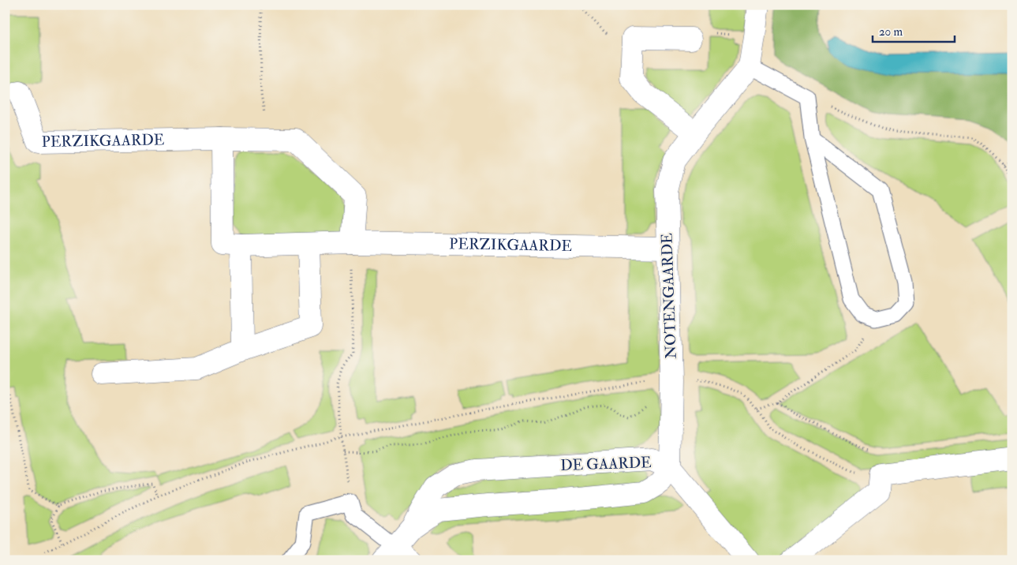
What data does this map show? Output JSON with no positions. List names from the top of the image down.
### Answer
{
  "streets": {
    "street": ["PERZIKGAARDE", "NOTENGAARDE", "DE GAARDE"]
  },
  "crossings": [
    ["PERZIKGAARDE", "NOTENGAARDE"],
    ["NOTENGAARDE", "DE GAARDE"]
  ],
  "scale_bar": "20 m"
}
